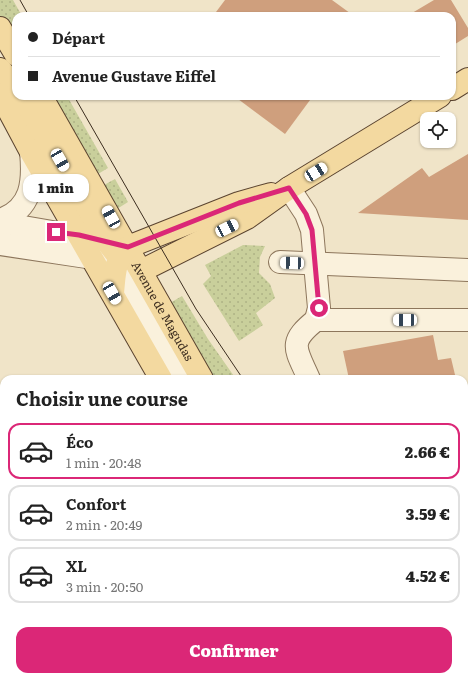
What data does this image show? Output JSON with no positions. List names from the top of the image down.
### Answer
{
  "streets": {
    "main road": ["Avenue de Magudas"]
  },
  "page": {
    "banner": ["Départ", "Avenue Gustave Eiffel"],
    "bubble": "1 min",
    "heading": "Choisir une course",
    "list": [
      {
        "name": "Éco",
        "note": "1 min · 20:48",
        "value": "2.66 €"
      },
      {
        "name": "Confort",
        "note": "2 min · 20:49",
        "value": "3.59 €"
      },
      {
        "name": "XL",
        "note": "3 min · 20:50",
        "value": "4.52 €"
      }
    ],
    "buttons": "Confirmer"
  }
}
